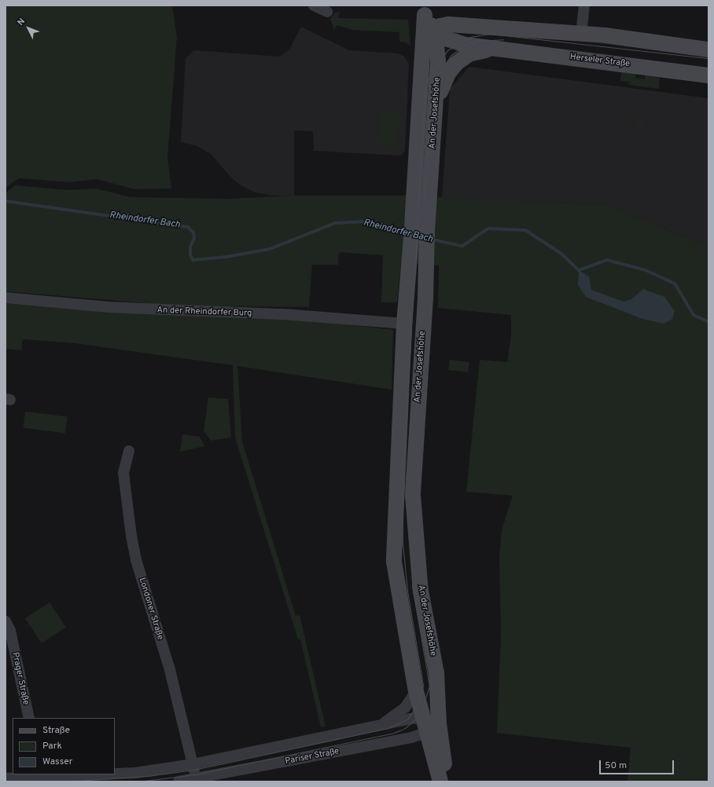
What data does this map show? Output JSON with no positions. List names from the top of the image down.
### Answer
{
  "streets": {
    "street": [
      "Herseler Straße",
      "An der Josefshöhe",
      "An der Rheindorfer Burg",
      "Londoner Straße",
      "Prager Straße",
      "Pariser Straße"
    ]
  },
  "crossings": [
    ["Herseler Straße", "An der Josefshöhe"],
    ["An der Josefshöhe", "An der Rheindorfer Burg"],
    ["An der Josefshöhe", "Pariser Straße"],
    ["Londoner Straße", "Pariser Straße"]
  ],
  "water": ["Rheindorfer Bach"],
  "legend": ["Straße", "Park", "Wasser"],
  "scale_bar": "50 m",
  "north": "top left"
}
